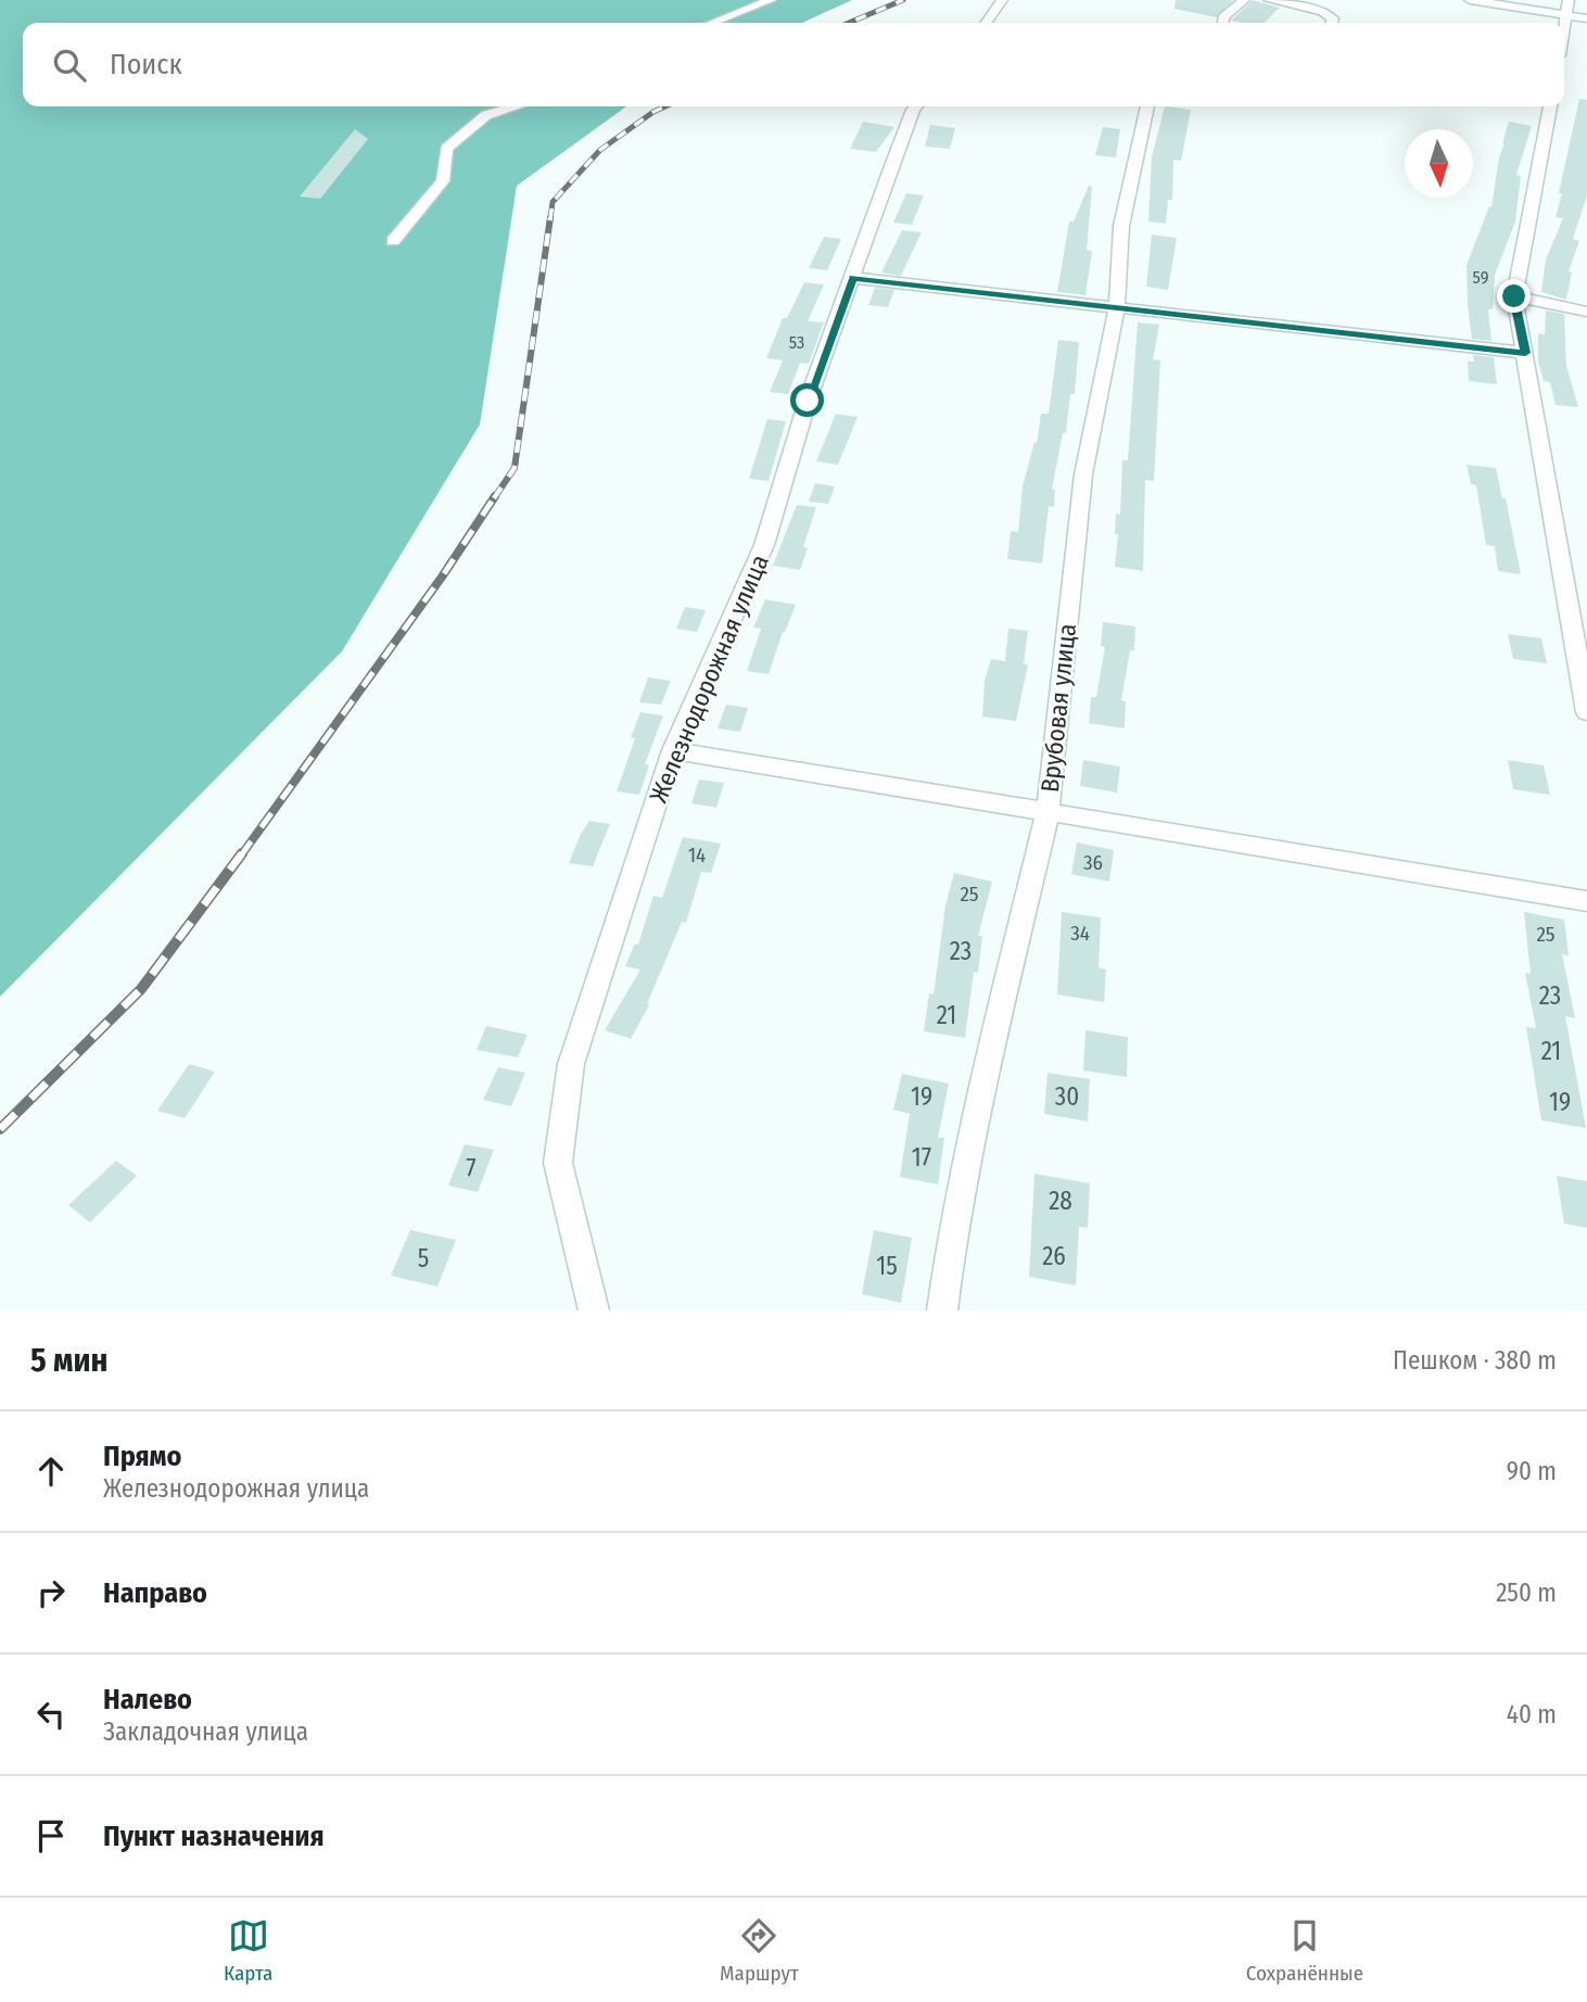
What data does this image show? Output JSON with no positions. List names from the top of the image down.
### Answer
{
  "streets": {
    "street": ["Железнодорожная улица", "Врубовая улица"]
  },
  "house_numbers": [
    "59",
    "53",
    "14",
    "36",
    "25",
    "34",
    "25",
    "23",
    "23",
    "21",
    "21",
    "19",
    "30",
    "19",
    "17",
    "7",
    "28",
    "26",
    "5",
    "15"
  ],
  "north": "bottom",
  "page": {
    "search": "Поиск",
    "heading": ["5 мин", "Пешком · 380 m"],
    "list": [
      ["Прямо", "Железнодорожная улица", "90 m"],
      ["Направо", "250 m"],
      ["Налево", "Закладочная улица", "40 m"],
      "Пункт назначения"
    ],
    "nav": ["Карта", "Маршрут", "Сохранённые"]
  }
}
